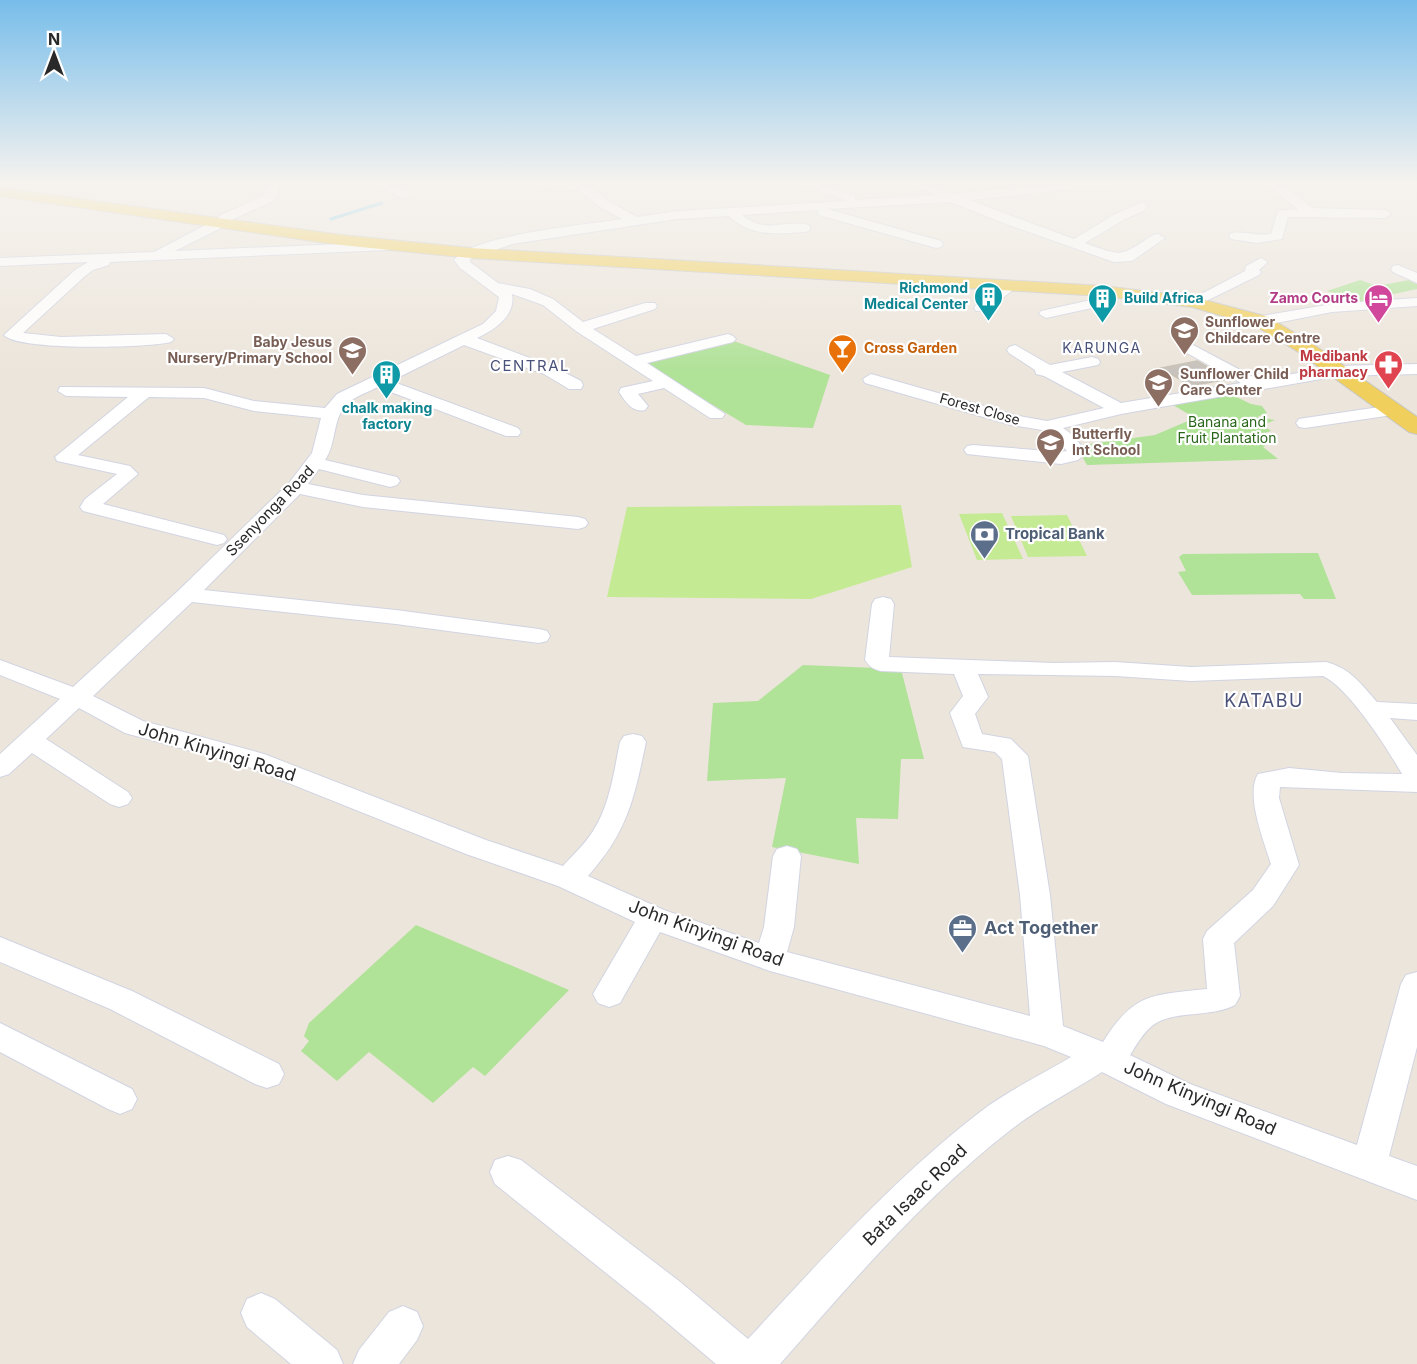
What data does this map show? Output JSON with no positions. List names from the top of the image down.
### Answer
{
  "streets": {
    "street": [
      "Forest Close",
      "Ssenyonga Road",
      "John Kinyingi Road",
      "Bata Isaac Road"
    ]
  },
  "crossings": [
    ["Ssenyonga Road", "John Kinyingi Road"],
    ["John Kinyingi Road", "Bata Isaac Road"]
  ],
  "districts": ["KARUNGA", "CENTRAL", "KATABU"],
  "parks": ["Banana and Fruit Plantation"],
  "places": {
    "building": ["Richmond Medical Center", "Build Africa", "chalk making factory"],
    "hotel": ["Zamo Courts"],
    "school or university": [
      "Sunflower Childcare Centre",
      "Baby Jesus Nursery/Primary School",
      "Sunflower Child Care Center",
      "Butterfly Int School"
    ],
    "bar": ["Cross Garden"],
    "pharmacy": ["Medibank pharmacy"],
    "bank": ["Tropical Bank"],
    "office": ["Act Together"]
  },
  "north": "top"
}
